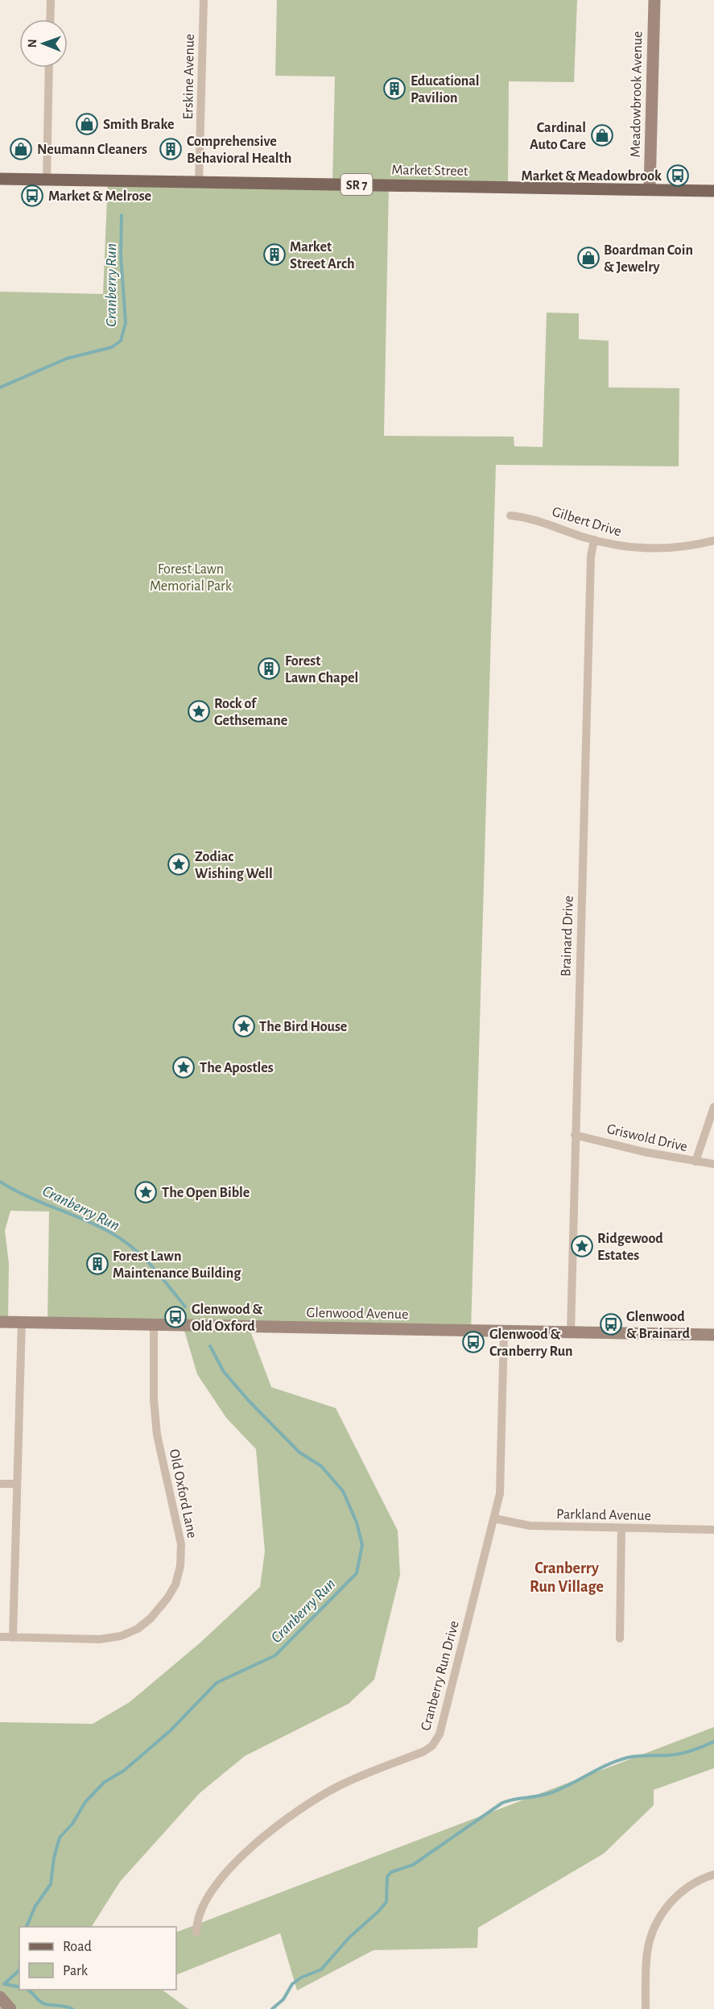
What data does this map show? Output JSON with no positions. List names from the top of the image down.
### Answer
{
  "streets": {
    "main road": ["Market Street", "SR 7"],
    "street": [
      "Erskine Avenue",
      "Meadowbrook Avenue",
      "Gilbert Drive",
      "Brainard Drive",
      "Griswold Drive",
      "Glenwood Avenue",
      "Old Oxford Lane",
      "Parkland Avenue",
      "Cranberry Run Drive"
    ]
  },
  "crossings": [
    ["Erskine Avenue", "Market Street"],
    ["Meadowbrook Avenue", "Market Street"],
    ["Gilbert Drive", "Brainard Drive"],
    ["Brainard Drive", "Griswold Drive"],
    ["Brainard Drive", "Glenwood Avenue"],
    ["Glenwood Avenue", "Old Oxford Lane"],
    ["Glenwood Avenue", "Cranberry Run Drive"],
    ["Parkland Avenue", "Cranberry Run Drive"]
  ],
  "districts": ["Cranberry Run Village"],
  "water": ["Cranberry Run"],
  "parks": ["Forest Lawn Memorial Park"],
  "places": {
    "building": [
      "Educational Pavilion",
      "Comprehensive Behavioral Health",
      "Market Street Arch",
      "Forest Lawn Chapel",
      "Forest Lawn Maintenance Building"
    ],
    "shop": [
      "Smith Brake",
      "Cardinal Auto Care",
      "Neumann Cleaners",
      "Boardman Coin & Jewelry"
    ],
    "bus stop": [
      "Market & Meadowbrook",
      "Market & Melrose",
      "Glenwood & Old Oxford",
      "Glenwood & Brainard",
      "Glenwood & Cranberry Run"
    ],
    "place": [
      "Rock of Gethsemane",
      "Zodiac Wishing Well",
      "The Bird House",
      "The Apostles",
      "The Open Bible",
      "Ridgewood Estates"
    ]
  },
  "legend": ["Road", "Park"],
  "north": "left"
}
